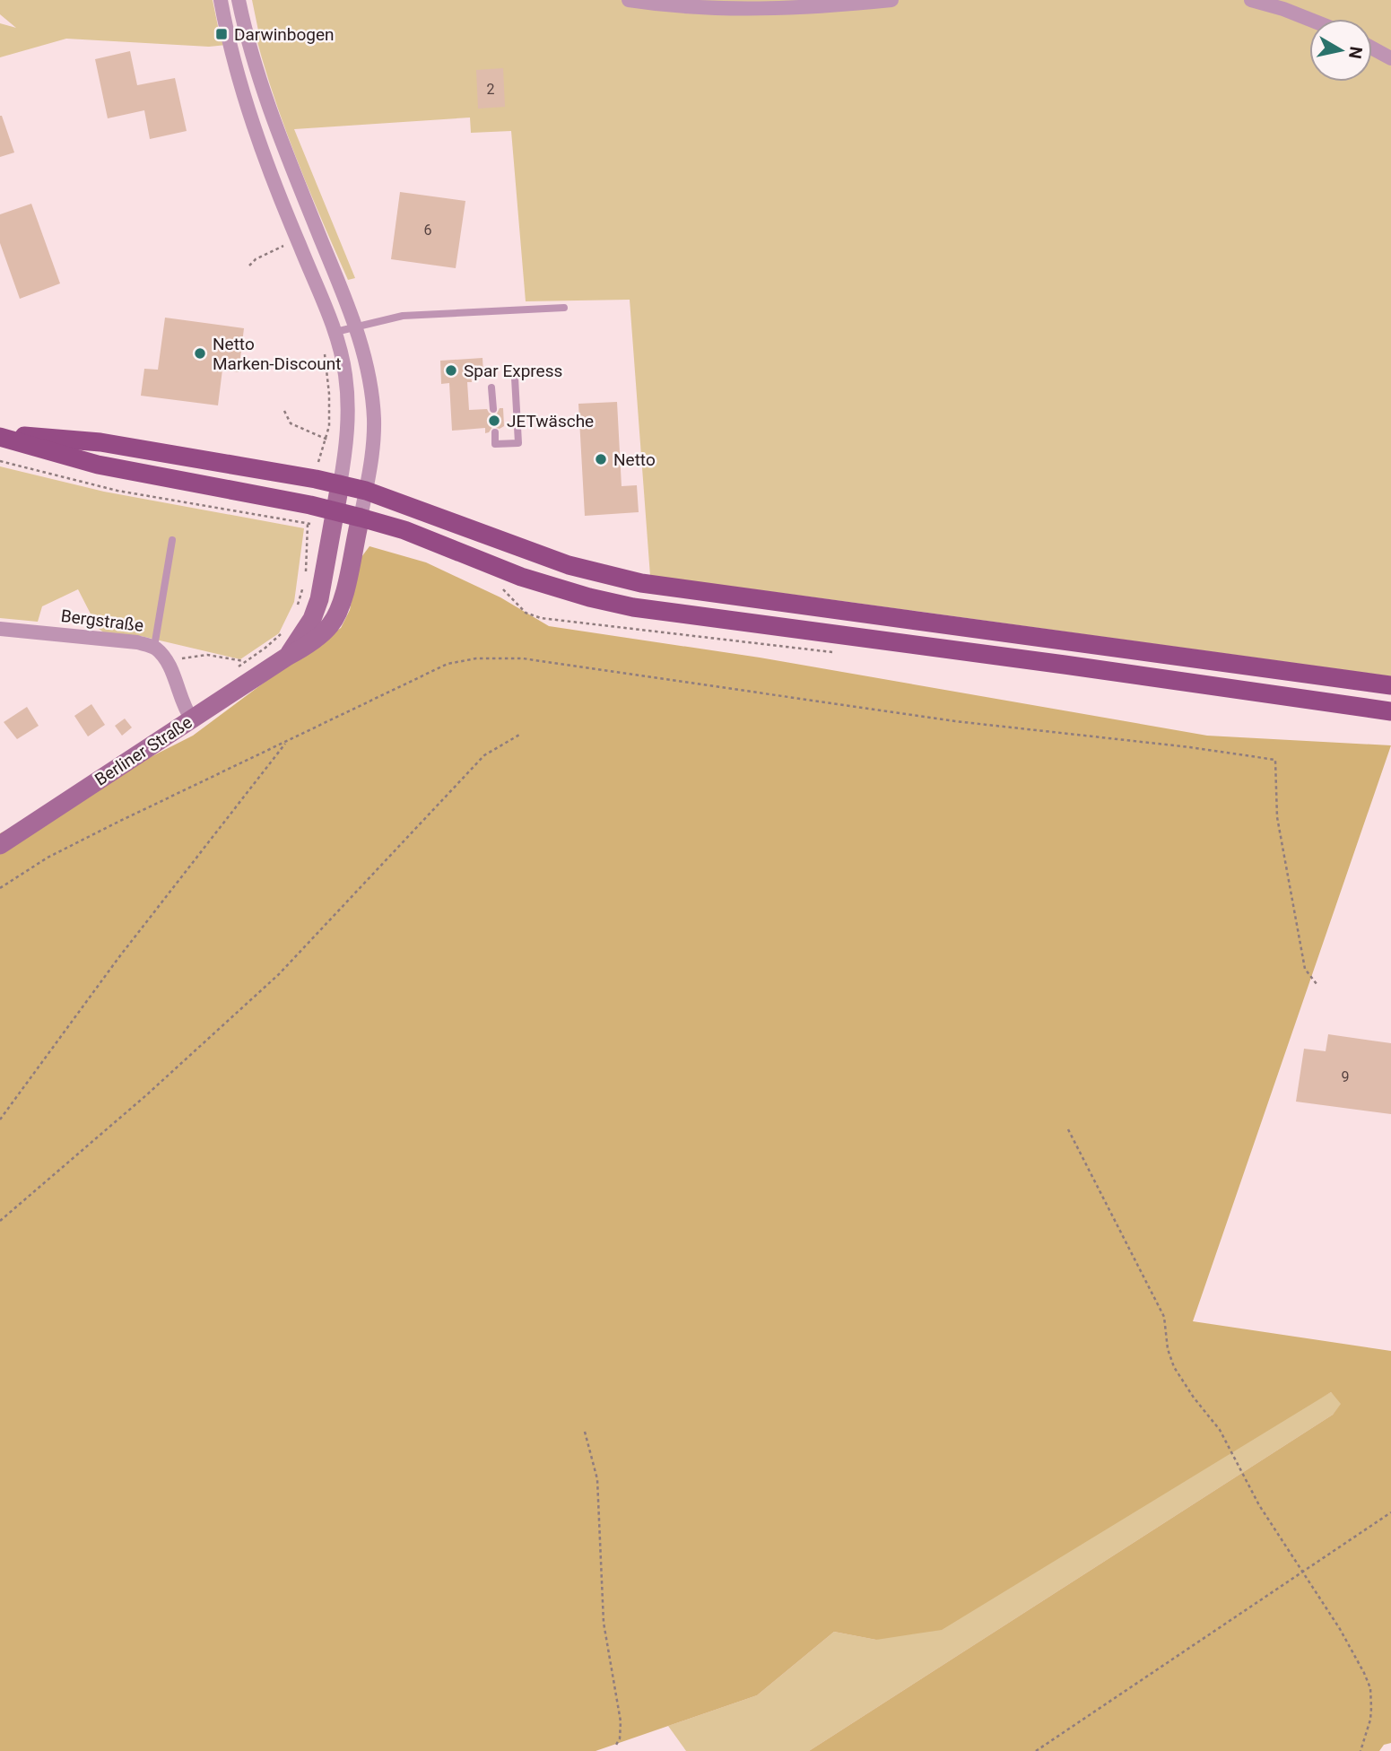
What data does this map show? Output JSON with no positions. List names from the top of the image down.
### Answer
{
  "streets": {
    "street": ["Bergstraße", "Berliner Straße"]
  },
  "crossings": [
    ["Bergstraße", "Berliner Straße"]
  ],
  "places": {
    "transit": ["Darwinbogen"],
    "other": [
      "Netto Marken-Discount",
      "Spar Express",
      "JETwäsche",
      "Netto"
    ]
  },
  "house_numbers": ["2", "6", "9"],
  "north": "right"
}
